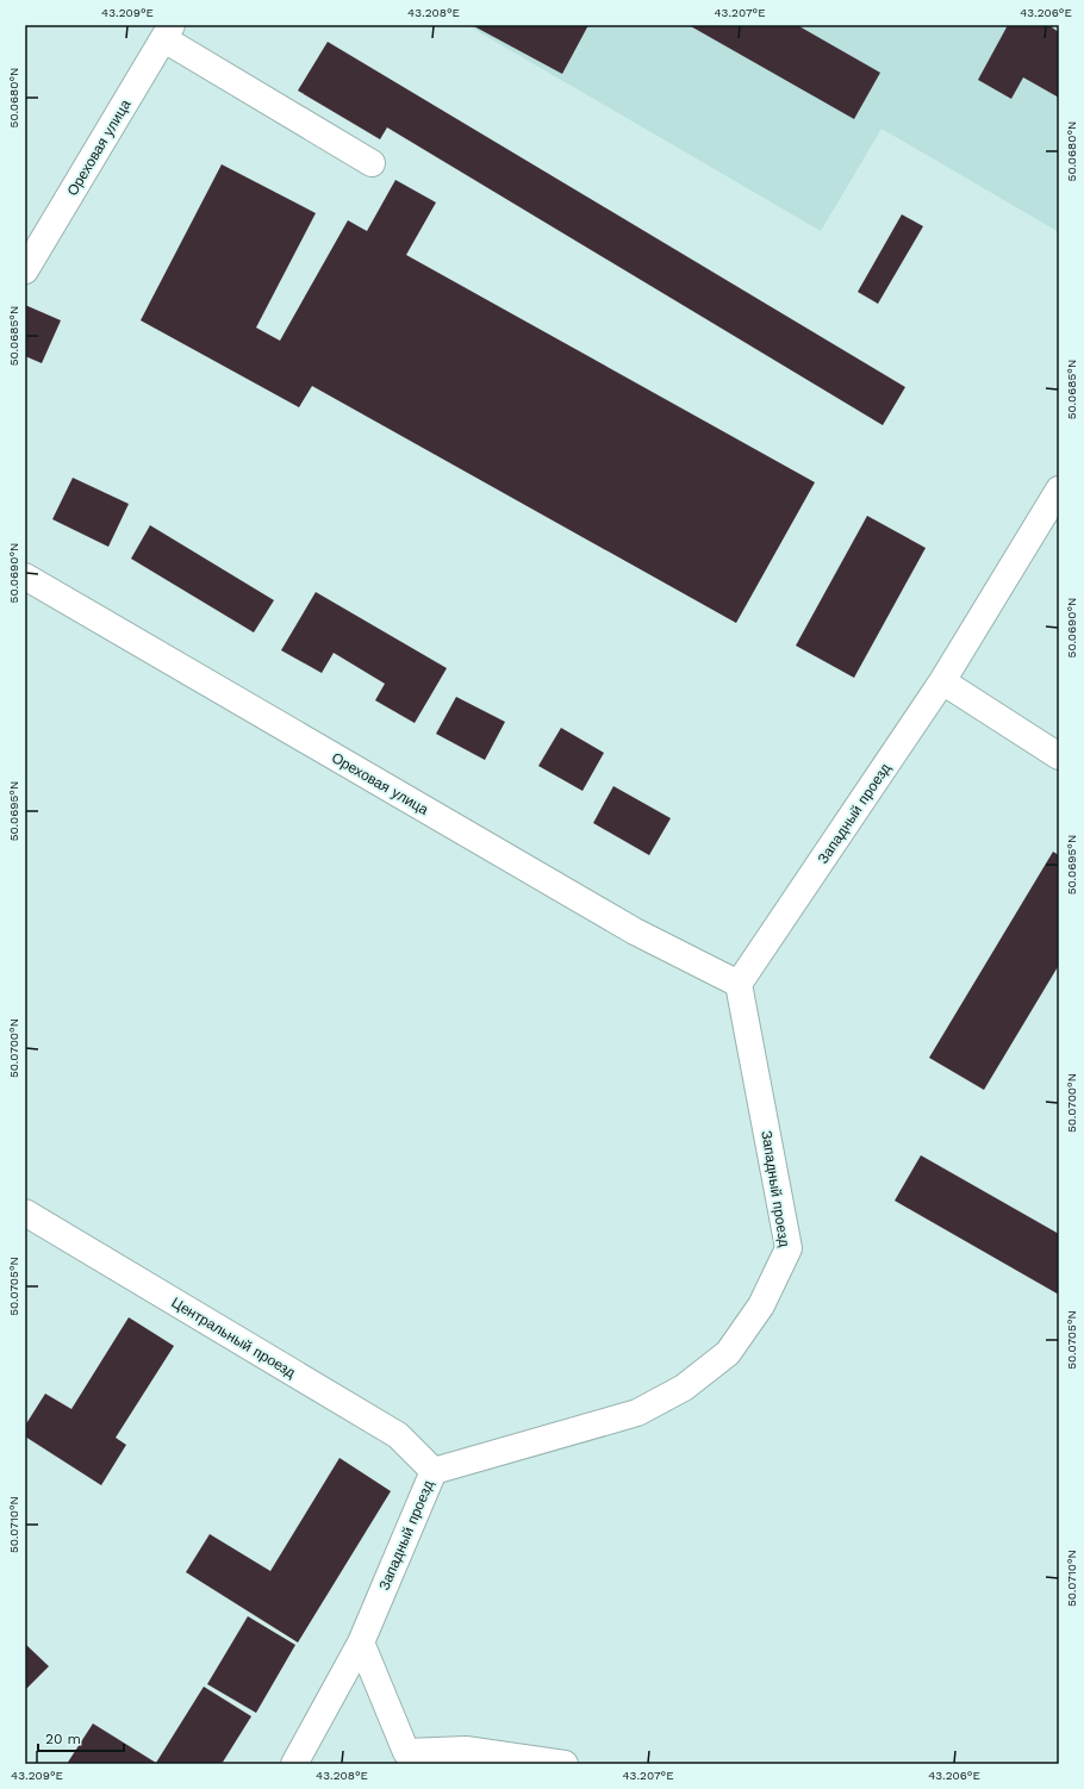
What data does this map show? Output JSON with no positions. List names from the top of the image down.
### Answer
{
  "streets": {
    "street": ["Ореховая улица", "Западный проезд", "Центральный проезд"]
  },
  "crossings": [
    ["Ореховая улица", "Западный проезд"],
    ["Западный проезд", "Центральный проезд"]
  ],
  "scale_bar": "20 m",
  "coordinates": [
    "43.209°E",
    "43.208°E",
    "43.207°E",
    "43.206°E",
    "50.0680°N",
    "50.0685°N",
    "50.0690°N",
    "50.0695°N",
    "50.0700°N",
    "50.0705°N",
    "50.0710°N"
  ]
}
